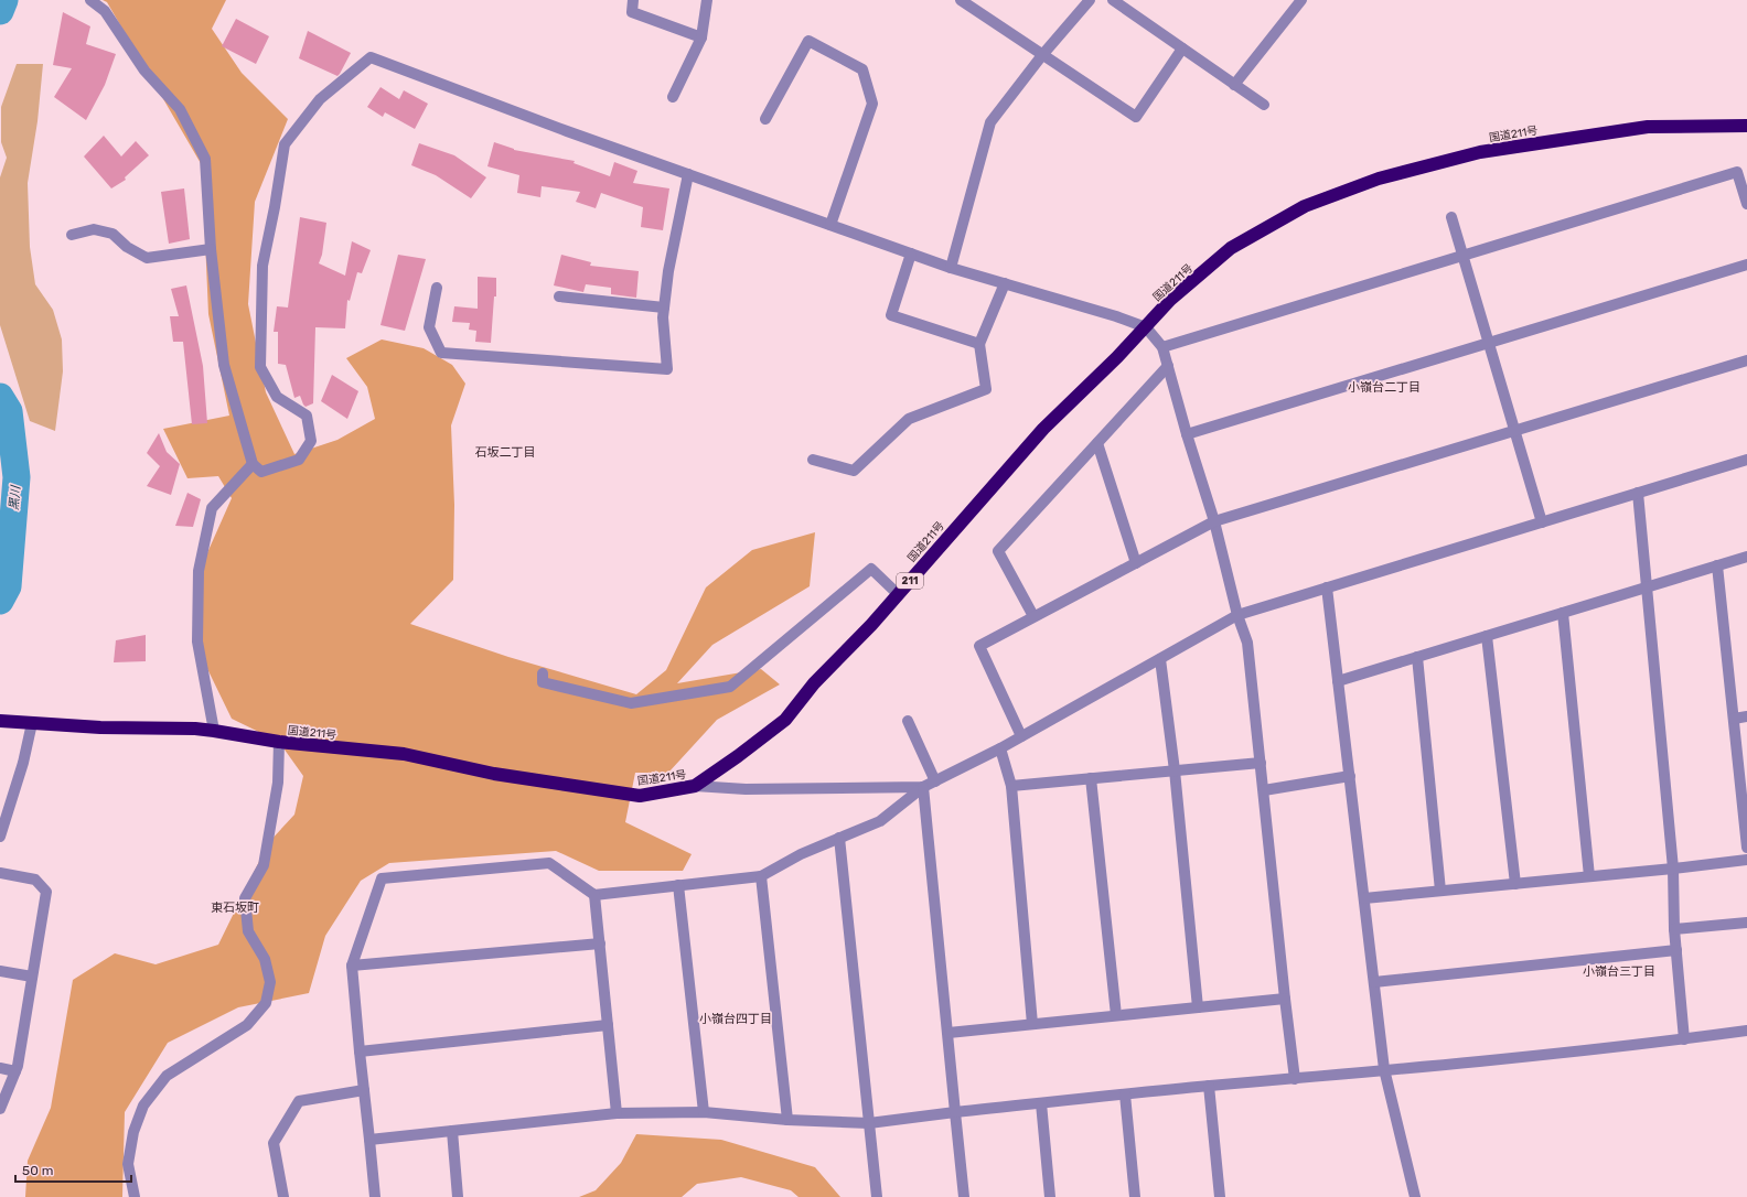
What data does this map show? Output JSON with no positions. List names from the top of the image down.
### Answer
{
  "streets": {
    "highway": ["国道211号", "211"]
  },
  "districts": [
    "小嶺台二丁目",
    "石坂二丁目",
    "東石坂町",
    "小嶺台三丁目",
    "小嶺台四丁目"
  ],
  "water": ["黒川"],
  "scale_bar": "50 m"
}
